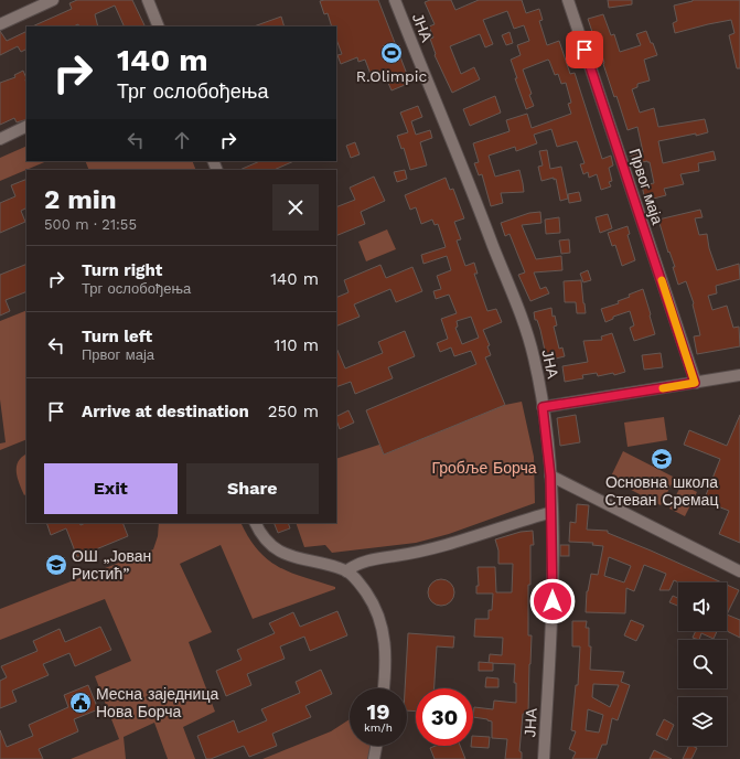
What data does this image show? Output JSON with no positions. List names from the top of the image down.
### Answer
{
  "streets": {
    "street": ["ЈНА", "Првог маја"]
  },
  "parks": ["Гробље Борча"],
  "places": {
    "sports": ["R.Olimpic"],
    "school or university": ["Основна школа Стеван Сремац", "ОШ „Јован Ристић”"],
    "public building": ["Месна заједница Нова Борча"]
  },
  "page": {
    "turn": ["140 m", "Трг ослобођења"],
    "heading": ["2 min", "500 m · 21:55"],
    "list": [
      {
        "name": "Turn right",
        "note": "Трг ослобођења",
        "value": "140 m"
      },
      {
        "name": "Turn left",
        "note": "Првог маја",
        "value": "110 m"
      },
      {
        "name": "Arrive at destination",
        "value": "250 m"
      }
    ],
    "buttons": ["Exit", "Share"],
    "speed": "19 km/h",
    "limit": "30"
  }
}
